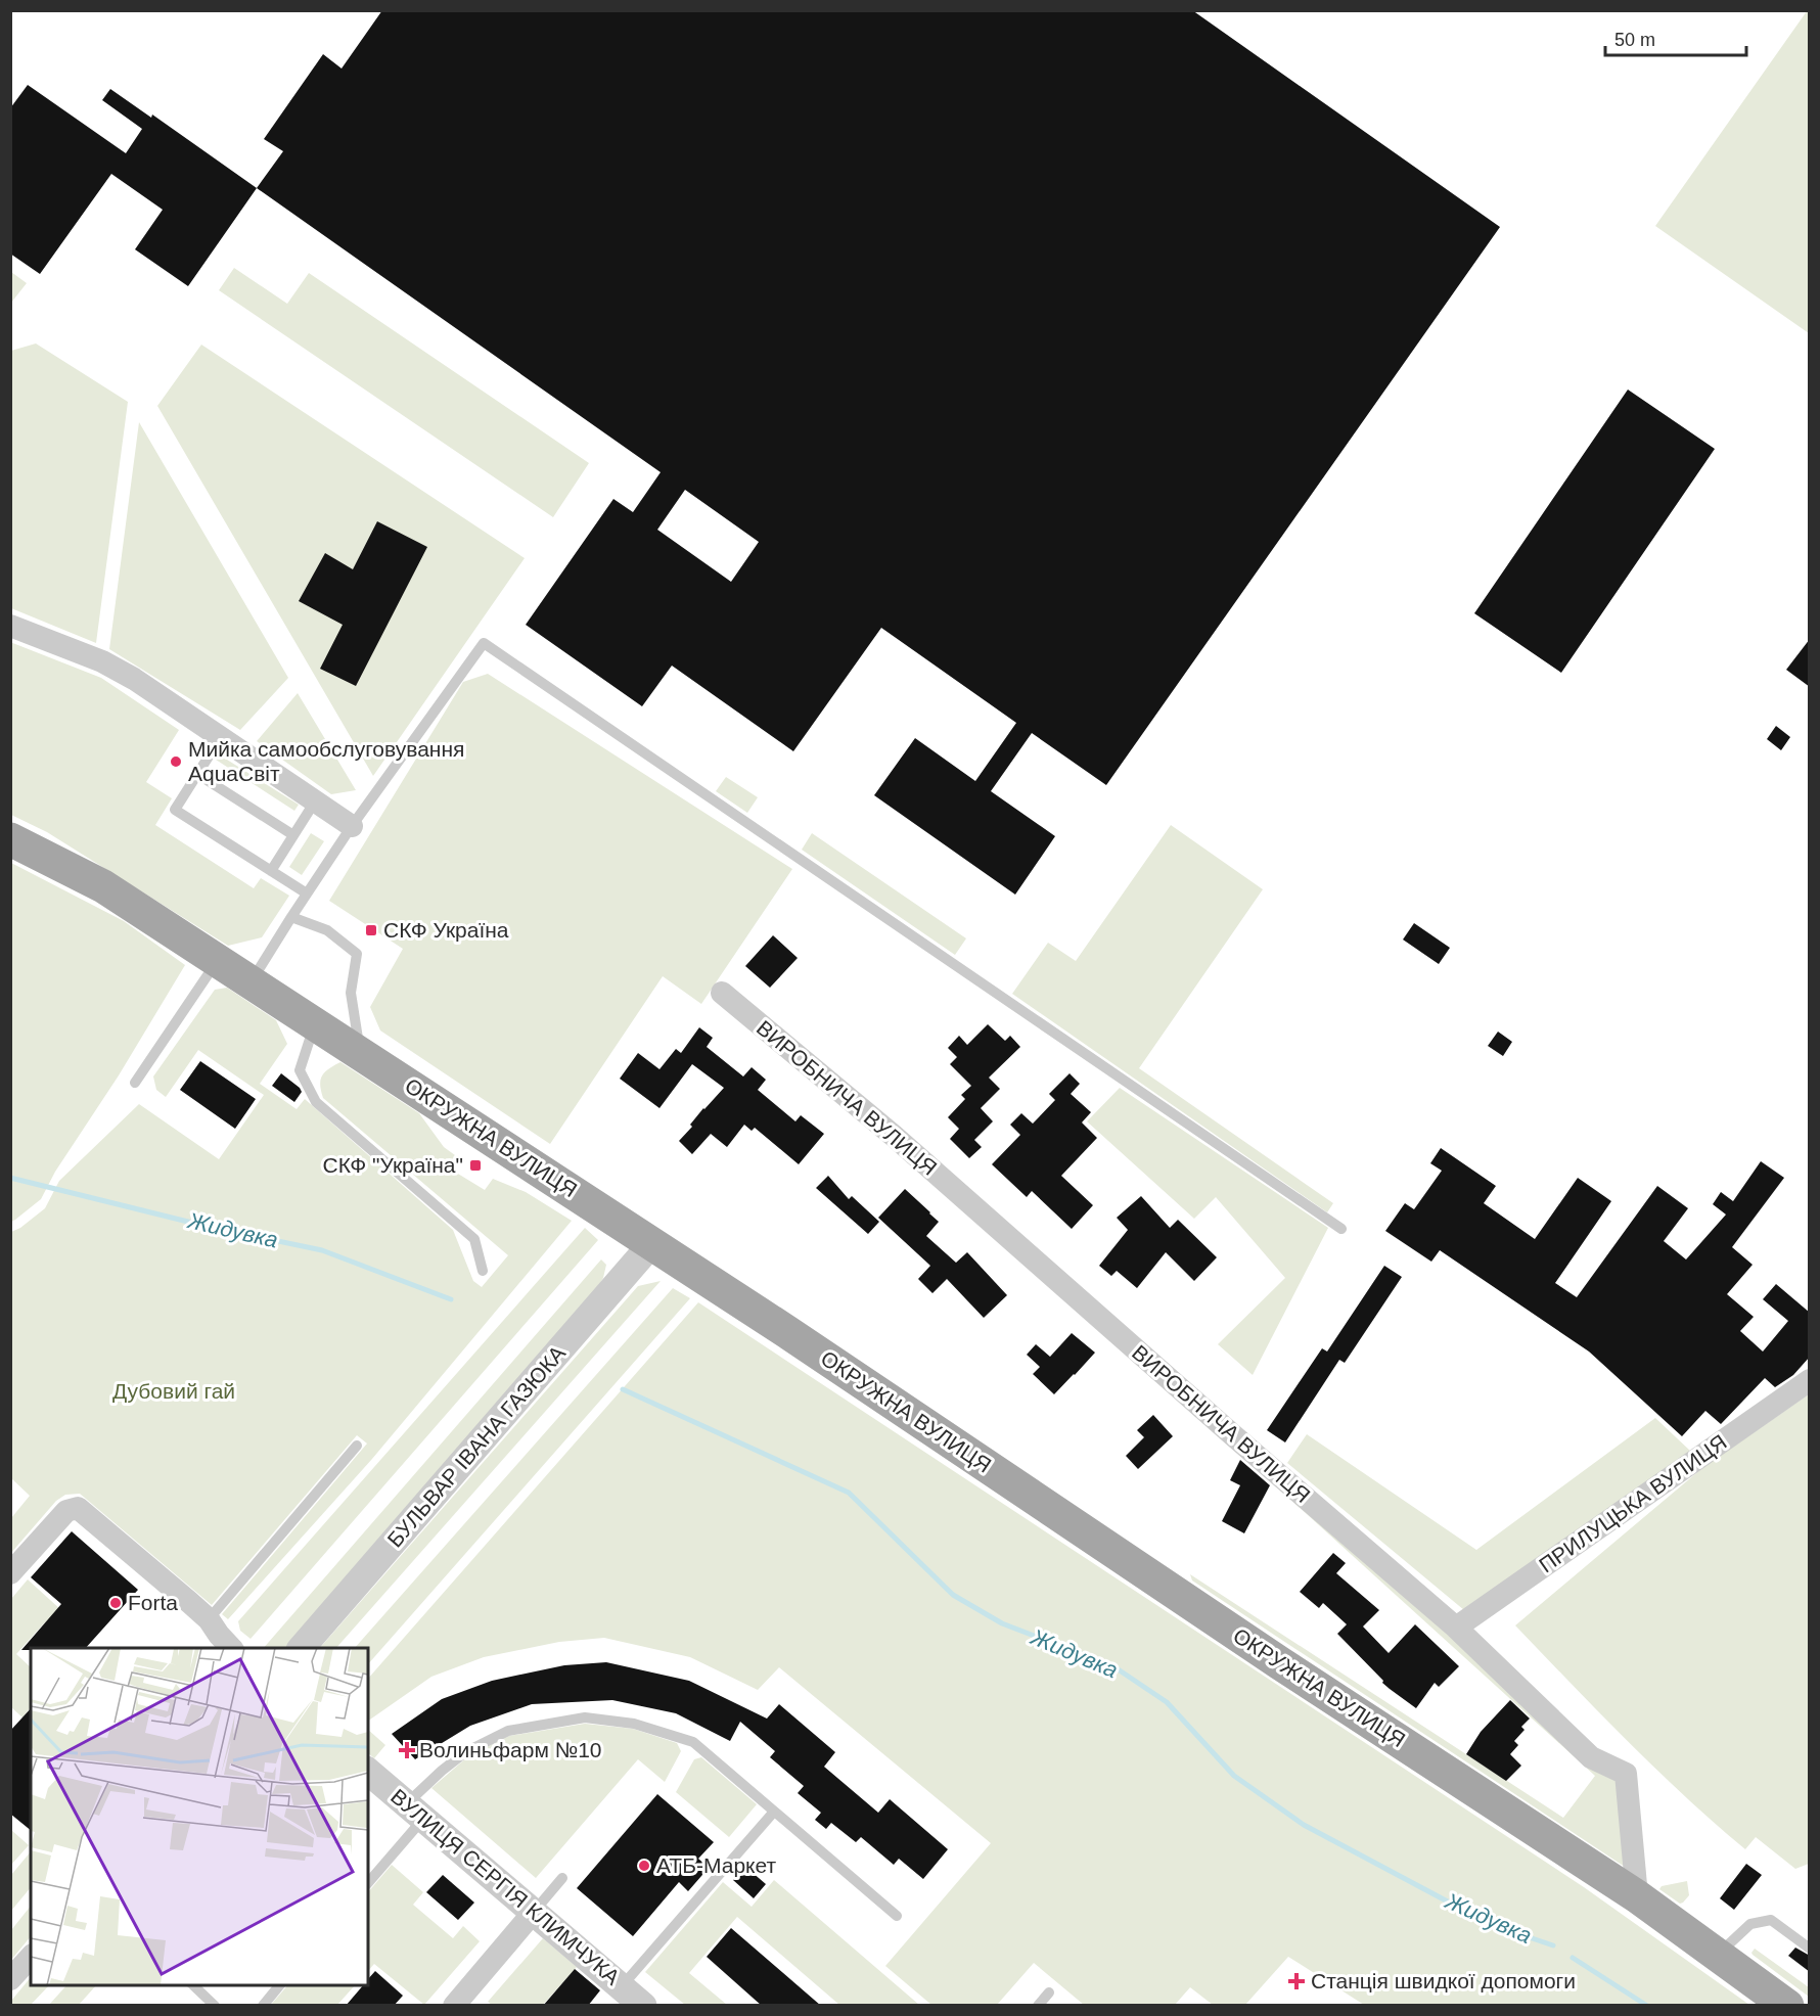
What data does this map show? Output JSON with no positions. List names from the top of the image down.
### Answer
{
  "streets": {
    "main road": ["ОКРУЖНА ВУЛИЦЯ"],
    "street": [
      "ВИРОБНИЧА ВУЛИЦЯ",
      "БУЛЬВАР ІВАНА ГАЗЮКА",
      "ПРИЛУЦЬКА ВУЛИЦЯ",
      "ВУЛИЦЯ СЕРГІЯ КЛИМЧУКА"
    ]
  },
  "crossings": [
    ["ВИРОБНИЧА ВУЛИЦЯ", "ОКРУЖНА ВУЛИЦЯ"],
    ["ВИРОБНИЧА ВУЛИЦЯ", "ПРИЛУЦЬКА ВУЛИЦЯ"],
    ["ОКРУЖНА ВУЛИЦЯ", "БУЛЬВАР ІВАНА ГАЗЮКА"]
  ],
  "water": ["Жидувка"],
  "parks": ["Дубовий гай"],
  "places": {
    "other": ["Мийка самообслуговування AquaСвіт", "Forta", "АТБ-Маркет"],
    "transit": ["СКФ Україна", "СКФ \"Україна\""],
    "health": ["Волиньфарм №10", "Станція швидкої допомоги"]
  },
  "scale_bar": "50 m"
}
